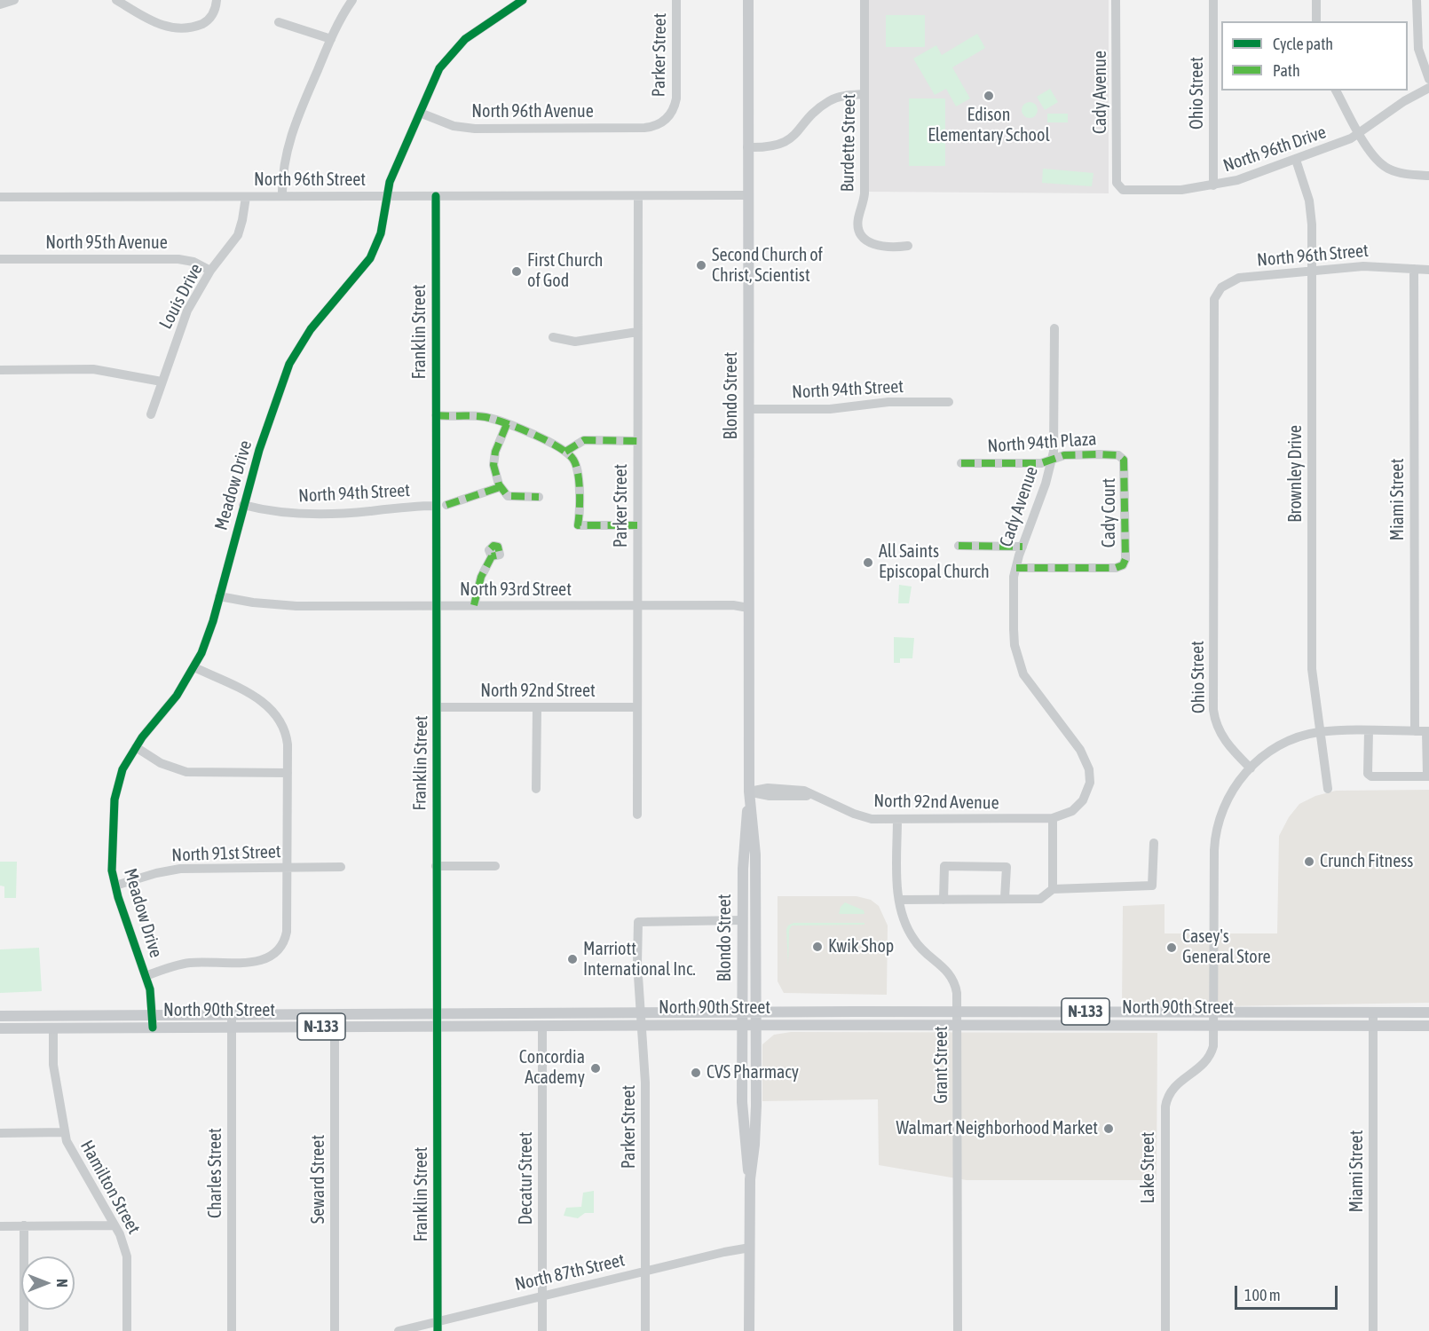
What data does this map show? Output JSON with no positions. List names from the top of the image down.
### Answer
{
  "streets": {
    "main road": ["Blondo Street", "North 90th Street", "N-133"],
    "street": [
      "Parker Street",
      "Cady Avenue",
      "Ohio Street",
      "North 96th Avenue",
      "Burdette Street",
      "North 96th Drive",
      "North 96th Street",
      "North 95th Avenue",
      "Louis Drive",
      "Franklin Street",
      "North 94th Street",
      "North 94th Plaza",
      "Brownley Drive",
      "Meadow Drive",
      "Miami Street",
      "Cady Court",
      "North 93rd Street",
      "North 92nd Street",
      "North 92nd Avenue",
      "North 91st Street",
      "Grant Street",
      "Lake Street",
      "Charles Street",
      "Decatur Street",
      "Seward Street",
      "Hamilton Street",
      "North 87th Street"
    ]
  },
  "crossings": [
    ["Parker Street", "North 96th Avenue"],
    ["Parker Street", "North 96th Street"],
    ["Parker Street", "Blondo Street"],
    ["Parker Street", "North 93rd Street"],
    ["Parker Street", "North 92nd Street"],
    ["Parker Street", "North 90th Street"],
    ["Parker Street", "North 87th Street"],
    ["Cady Avenue", "North 96th Drive"],
    ["Cady Avenue", "North 94th Plaza"],
    ["Cady Avenue", "Cady Court"],
    ["Cady Avenue", "North 92nd Avenue"],
    ["Ohio Street", "North 96th Drive"],
    ["Ohio Street", "North 96th Street"],
    ["North 96th Avenue", "Meadow Drive"],
    ["North 96th Drive", "Brownley Drive"],
    ["North 96th Street", "Louis Drive"],
    ["North 96th Street", "Franklin Street"],
    ["North 96th Street", "Blondo Street"],
    ["North 96th Street", "Brownley Drive"],
    ["North 96th Street", "Meadow Drive"],
    ["North 96th Street", "Miami Street"],
    ["North 95th Avenue", "Louis Drive"],
    ["Franklin Street", "North 94th Street"],
    ["Franklin Street", "North 93rd Street"],
    ["Franklin Street", "North 92nd Street"],
    ["Franklin Street", "North 90th Street"],
    ["Franklin Street", "North 87th Street"],
    ["North 94th Street", "Blondo Street"],
    ["North 94th Street", "Meadow Drive"],
    ["Blondo Street", "North 93rd Street"],
    ["Blondo Street", "North 92nd Avenue"],
    ["Blondo Street", "North 90th Street"],
    ["Blondo Street", "North 87th Street"],
    ["North 94th Plaza", "Cady Court"],
    ["Meadow Drive", "North 93rd Street"],
    ["Meadow Drive", "North 91st Street"],
    ["Meadow Drive", "North 90th Street"],
    ["Miami Street", "North 90th Street"],
    ["North 92nd Avenue", "Grant Street"],
    ["North 90th Street", "Grant Street"],
    ["North 90th Street", "Lake Street"],
    ["North 90th Street", "Charles Street"],
    ["North 90th Street", "Decatur Street"],
    ["North 90th Street", "Seward Street"],
    ["North 90th Street", "Hamilton Street"],
    ["Decatur Street", "North 87th Street"]
  ],
  "places": [
    "Edison Elementary School",
    "Second Church of Christ, Scientist",
    "First Church of God",
    "All Saints Episcopal Church",
    "Crunch Fitness",
    "Kwik Shop",
    "Casey's General Store",
    "Marriott International Inc.",
    "Concordia Academy",
    "CVS Pharmacy",
    "Walmart Neighborhood Market"
  ],
  "legend": ["Cycle path", "Path"],
  "scale_bar": "100 m",
  "north": "right"
}
